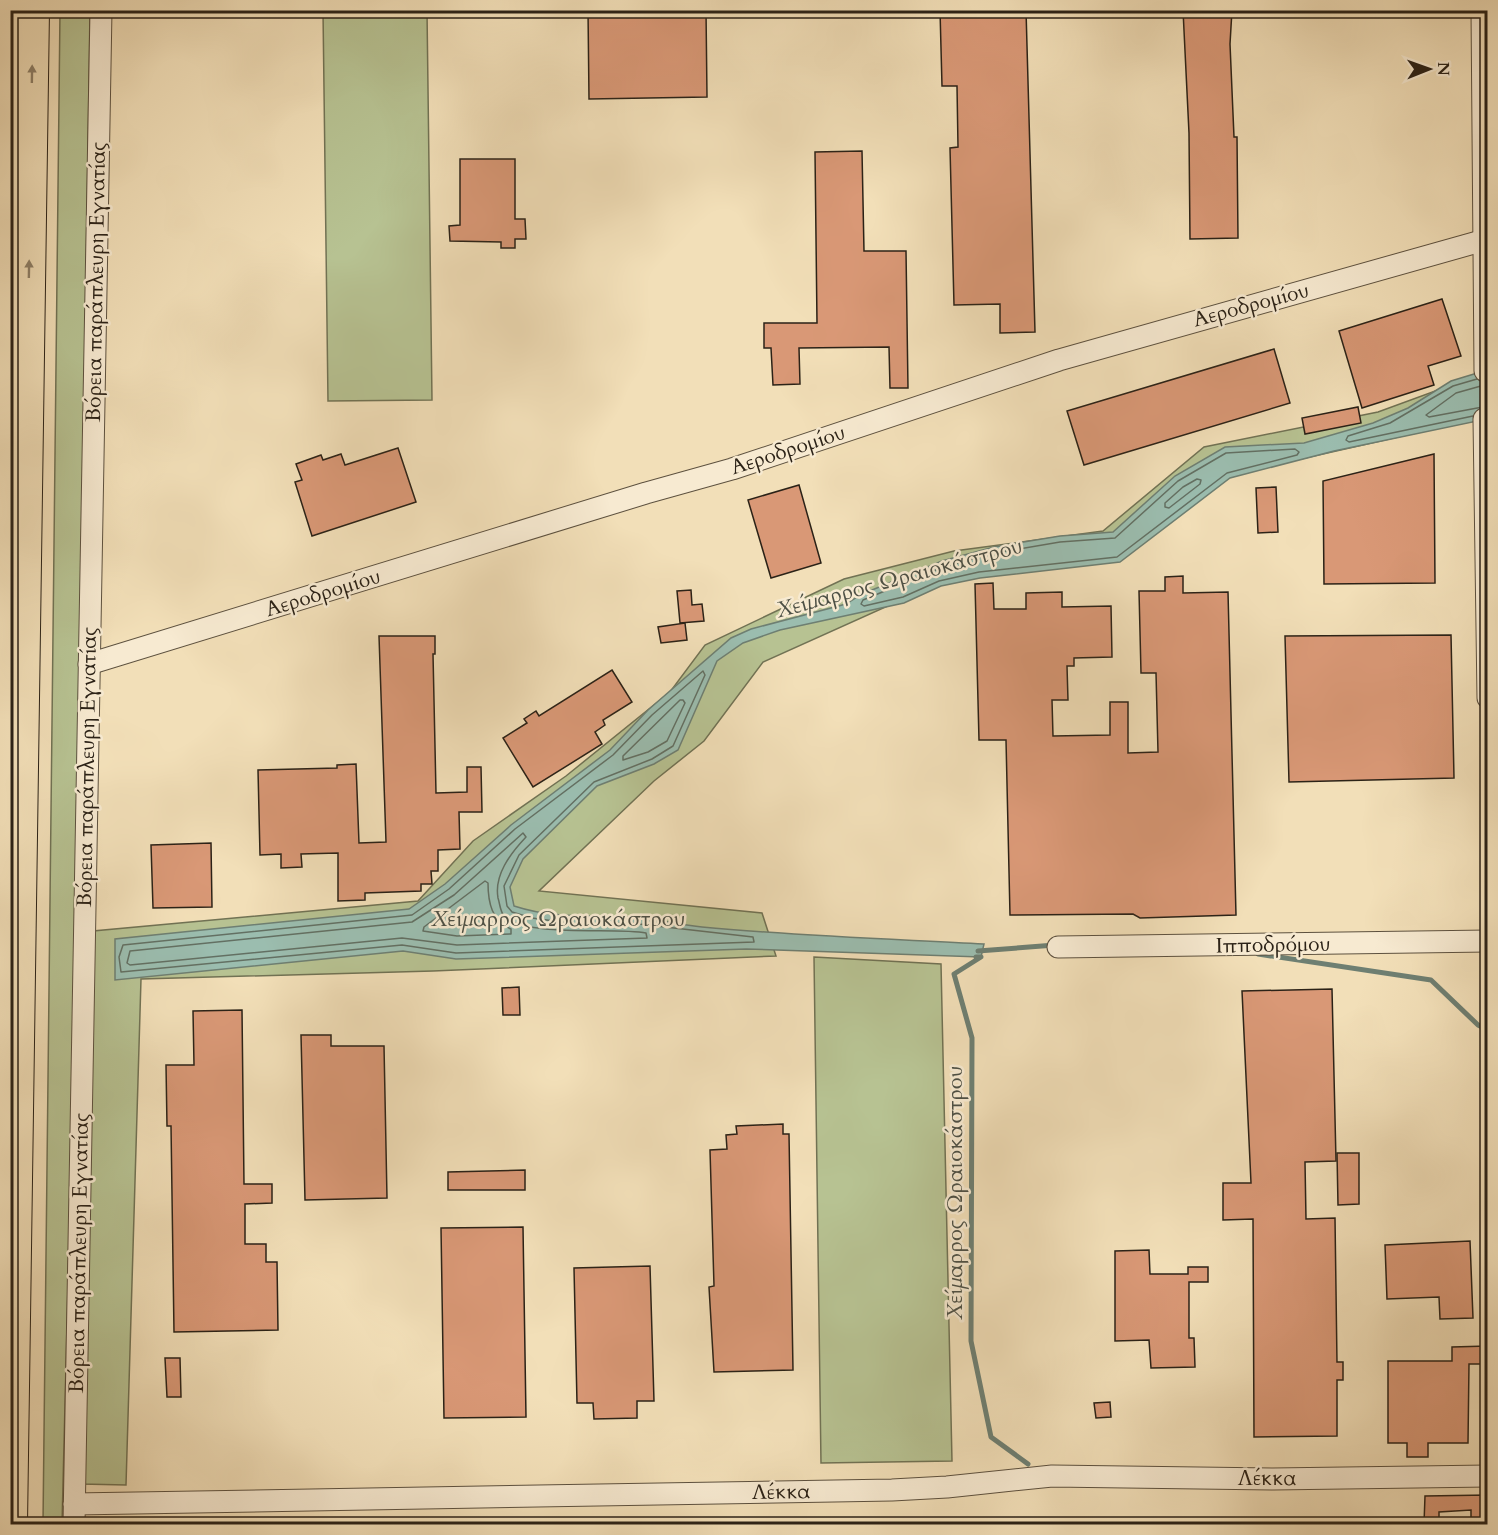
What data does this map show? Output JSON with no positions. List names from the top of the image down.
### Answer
{
  "streets": {
    "street": [
      "Βόρεια παράπλευρη Εγνατίας",
      "Αεροδρομίου",
      "Ιπποδρόμου",
      "Λέκκα"
    ]
  },
  "crossings": [
    ["Βόρεια παράπλευρη Εγνατίας", "Αεροδρομίου"],
    ["Βόρεια παράπλευρη Εγνατίας", "Λέκκα"]
  ],
  "water": ["Χείμαρρος Ωραιοκάστρου"],
  "north": "right"
}
